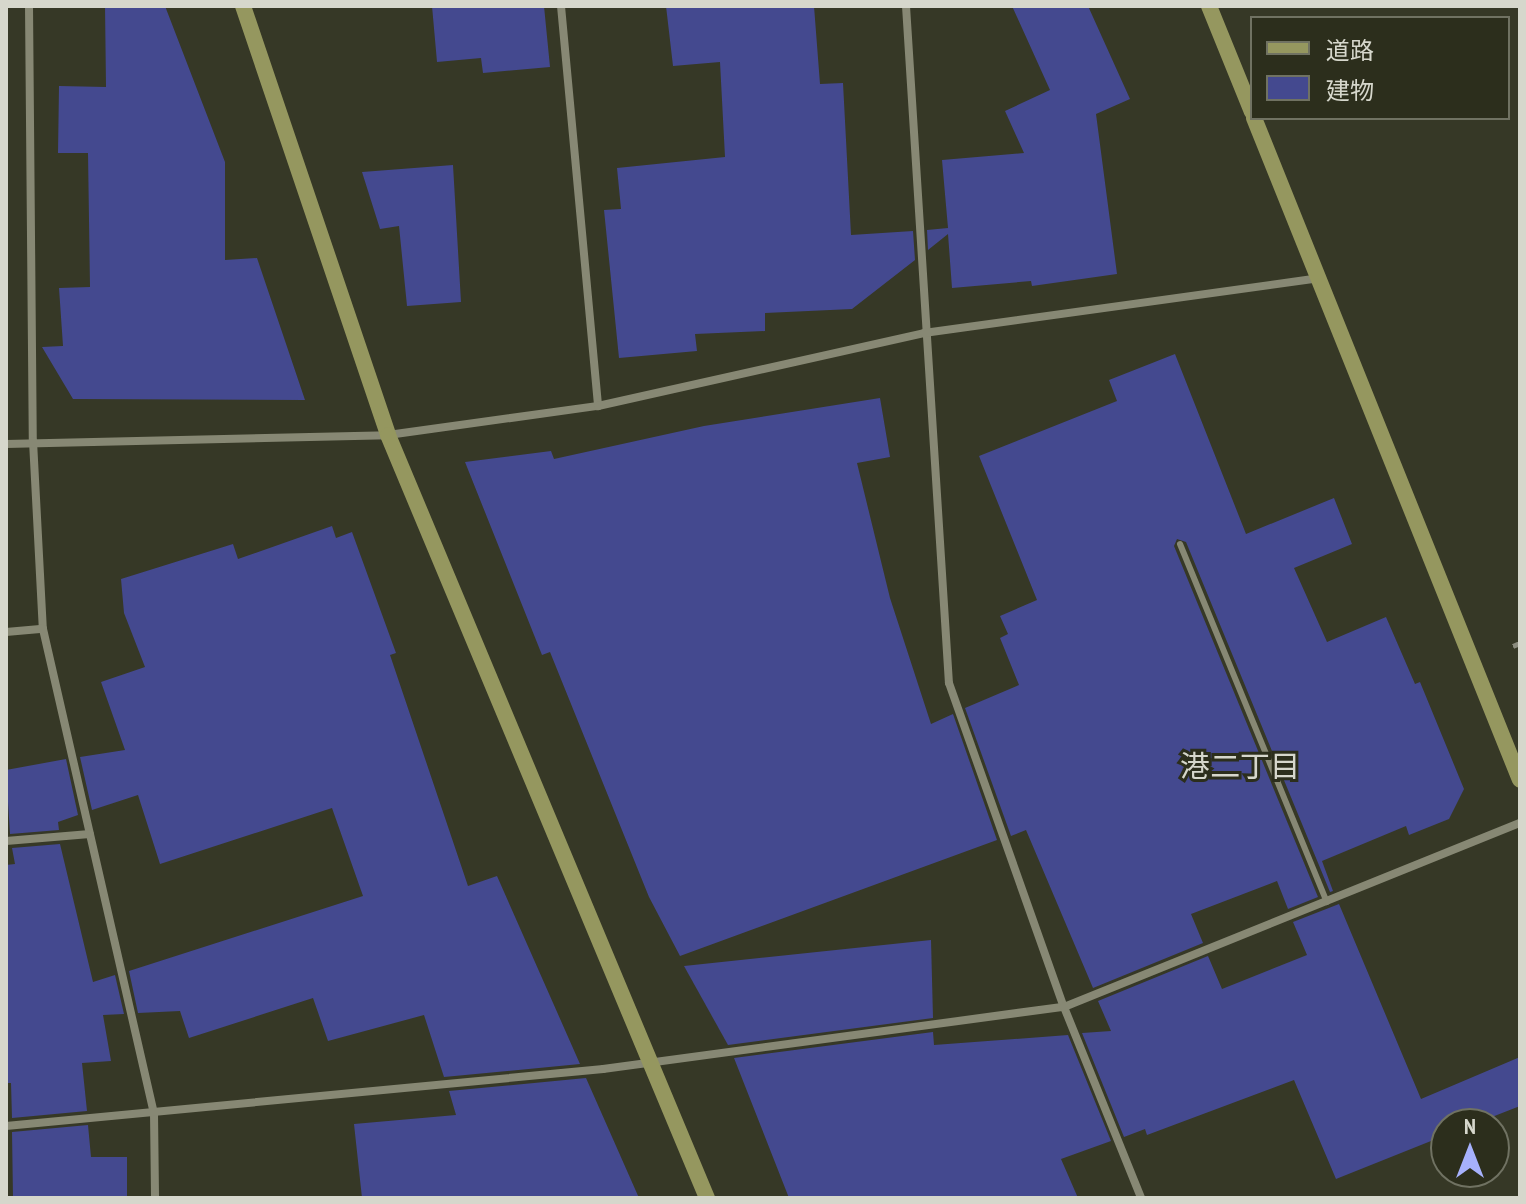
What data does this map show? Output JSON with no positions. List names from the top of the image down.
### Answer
{
  "districts": ["港二丁目"],
  "legend": ["道路", "建物"],
  "north": "top"
}
